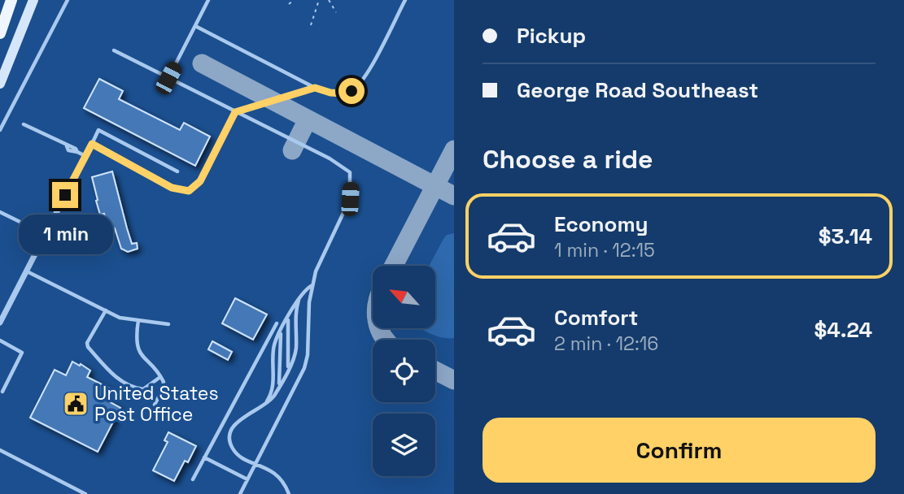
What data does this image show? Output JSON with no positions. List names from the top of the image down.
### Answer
{
  "places": {
    "public building": ["United States Post Office"]
  },
  "north": "top left",
  "page": {
    "banner": ["Pickup", "George Road Southeast"],
    "heading": "Choose a ride",
    "list": [
      {
        "name": "Economy",
        "note": "1 min · 12:15",
        "value": "$3.14"
      },
      {
        "name": "Comfort",
        "note": "2 min · 12:16",
        "value": "$4.24"
      }
    ],
    "bubble": "1 min",
    "buttons": "Confirm"
  }
}
